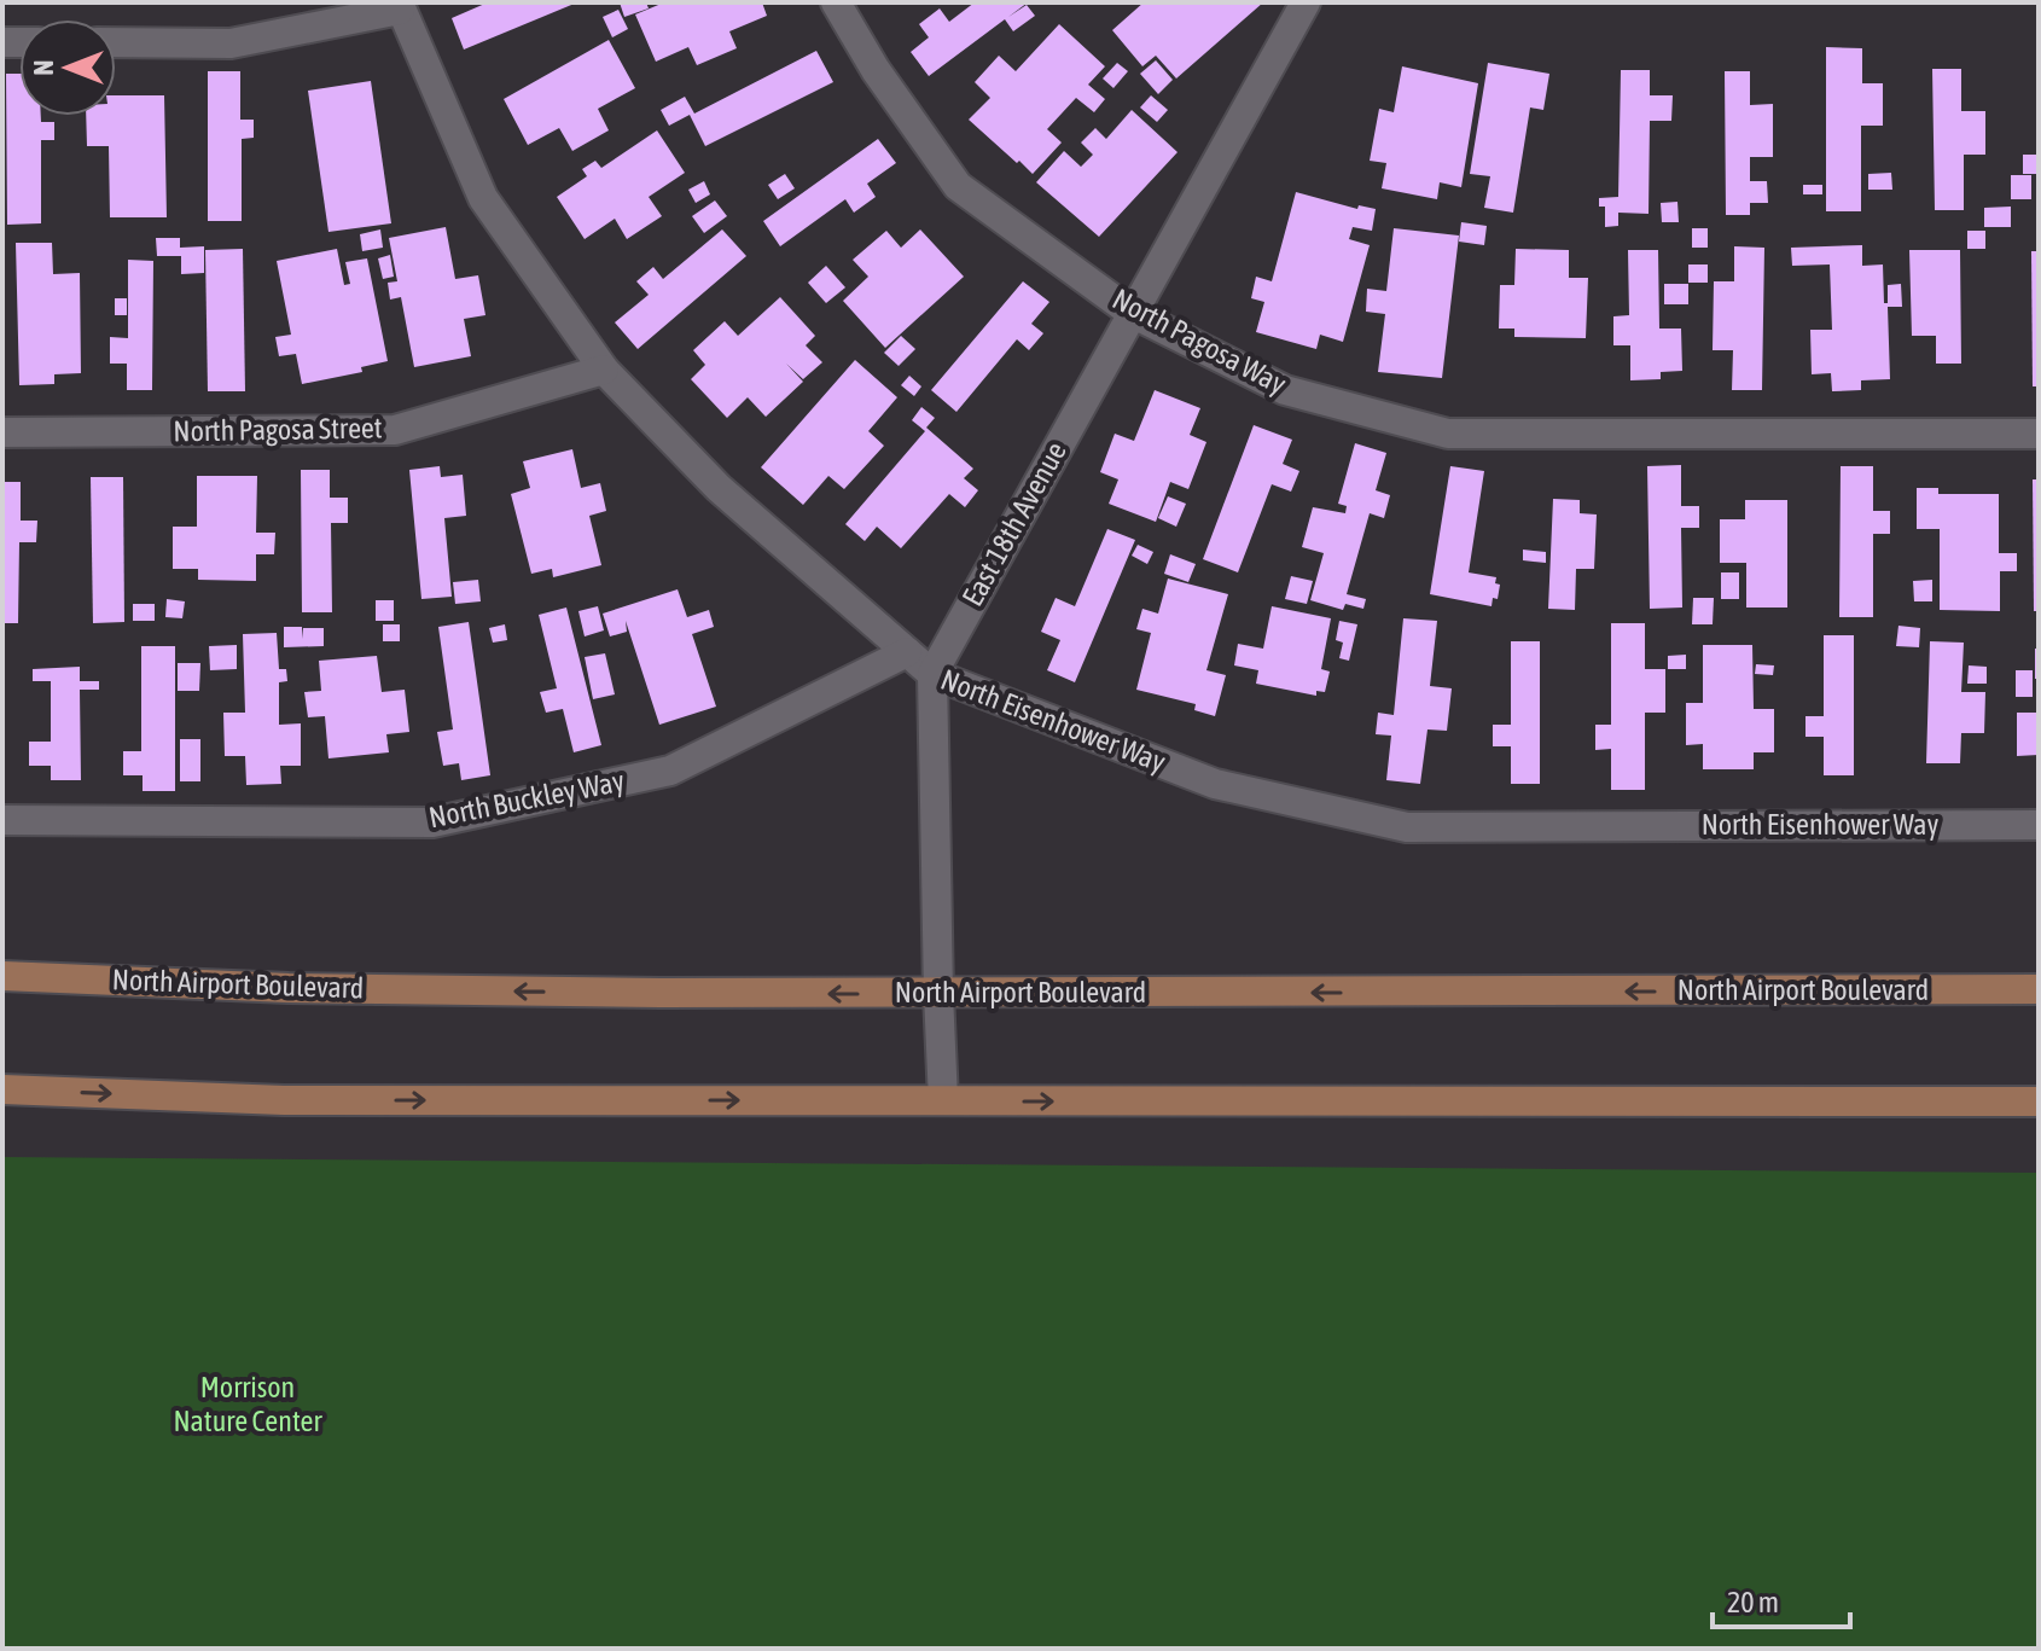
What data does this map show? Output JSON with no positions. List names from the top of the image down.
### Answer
{
  "streets": {
    "main road": ["North Airport Boulevard"],
    "street": [
      "North Pagosa Way",
      "North Pagosa Street",
      "East 18th Avenue",
      "North Eisenhower Way",
      "North Buckley Way"
    ]
  },
  "crossings": [
    ["North Pagosa Way", "East 18th Avenue"],
    ["North Pagosa Street", "North Eisenhower Way"],
    ["East 18th Avenue", "North Eisenhower Way"],
    ["East 18th Avenue", "North Airport Boulevard"],
    ["North Eisenhower Way", "North Buckley Way"]
  ],
  "parks": ["Morrison Nature Center"],
  "scale_bar": "20 m",
  "north": "left"
}
